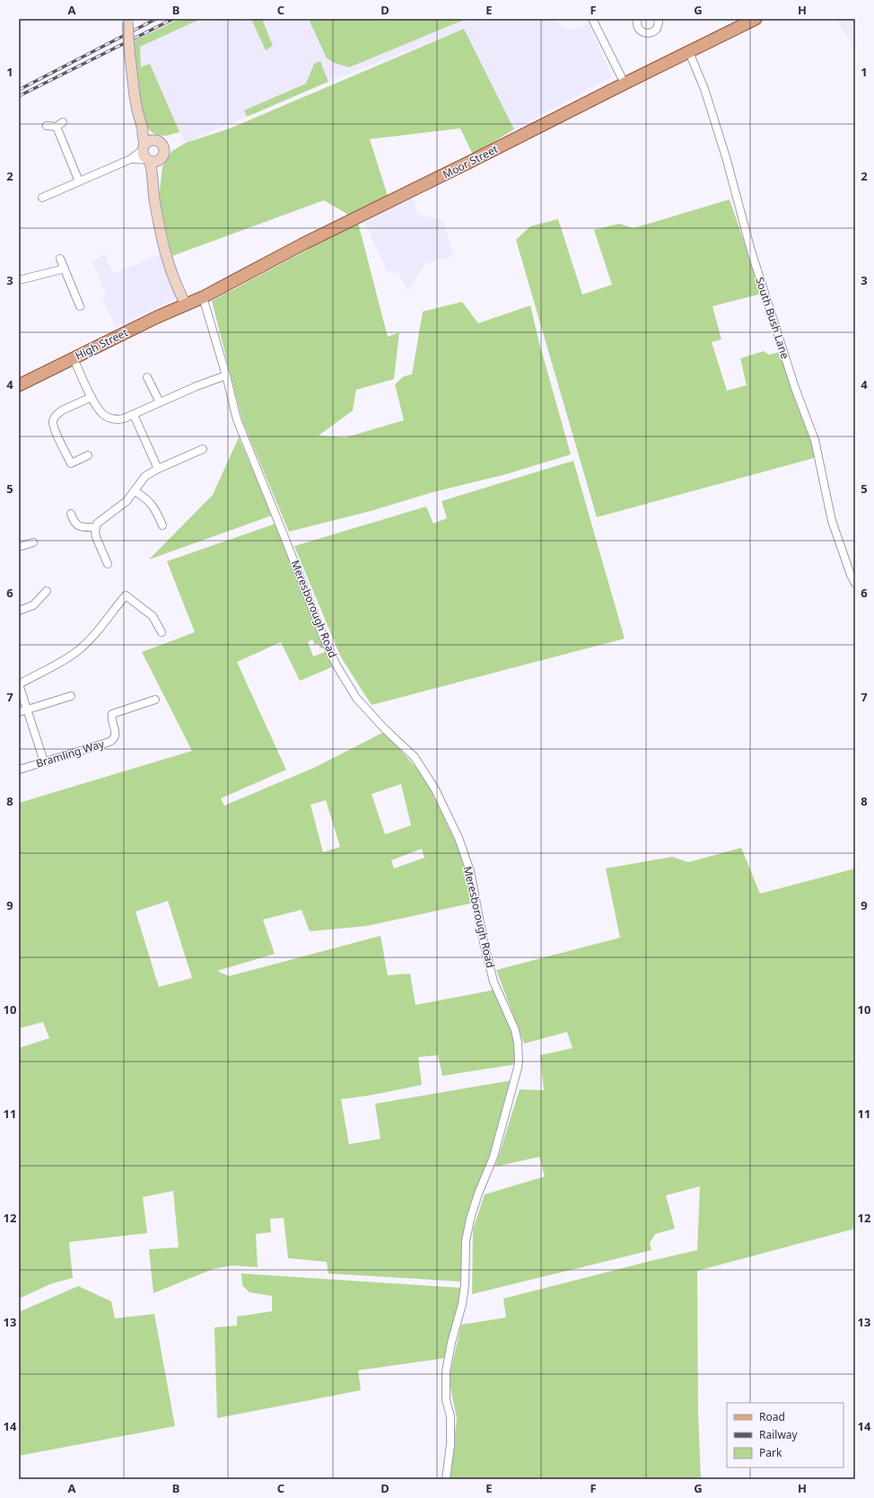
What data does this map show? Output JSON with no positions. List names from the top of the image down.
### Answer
{
  "streets": {
    "main road": ["Moor Street", "High Street"],
    "street": ["South Bush Lane", "Meresborough Road", "Bramling Way"]
  },
  "crossings": [
    ["Moor Street", "South Bush Lane"],
    ["Moor Street", "High Street"],
    ["Moor Street", "Meresborough Road"]
  ],
  "legend": ["Road", "Railway", "Park"],
  "grid": {
    "columns": [
      "A",
      "B",
      "C",
      "D",
      "E",
      "F",
      "G",
      "H"
    ],
    "rows": [
      "1",
      "2",
      "3",
      "4",
      "5",
      "6",
      "7",
      "8",
      "9",
      "10",
      "11",
      "12",
      "13",
      "14"
    ]
  }
}
